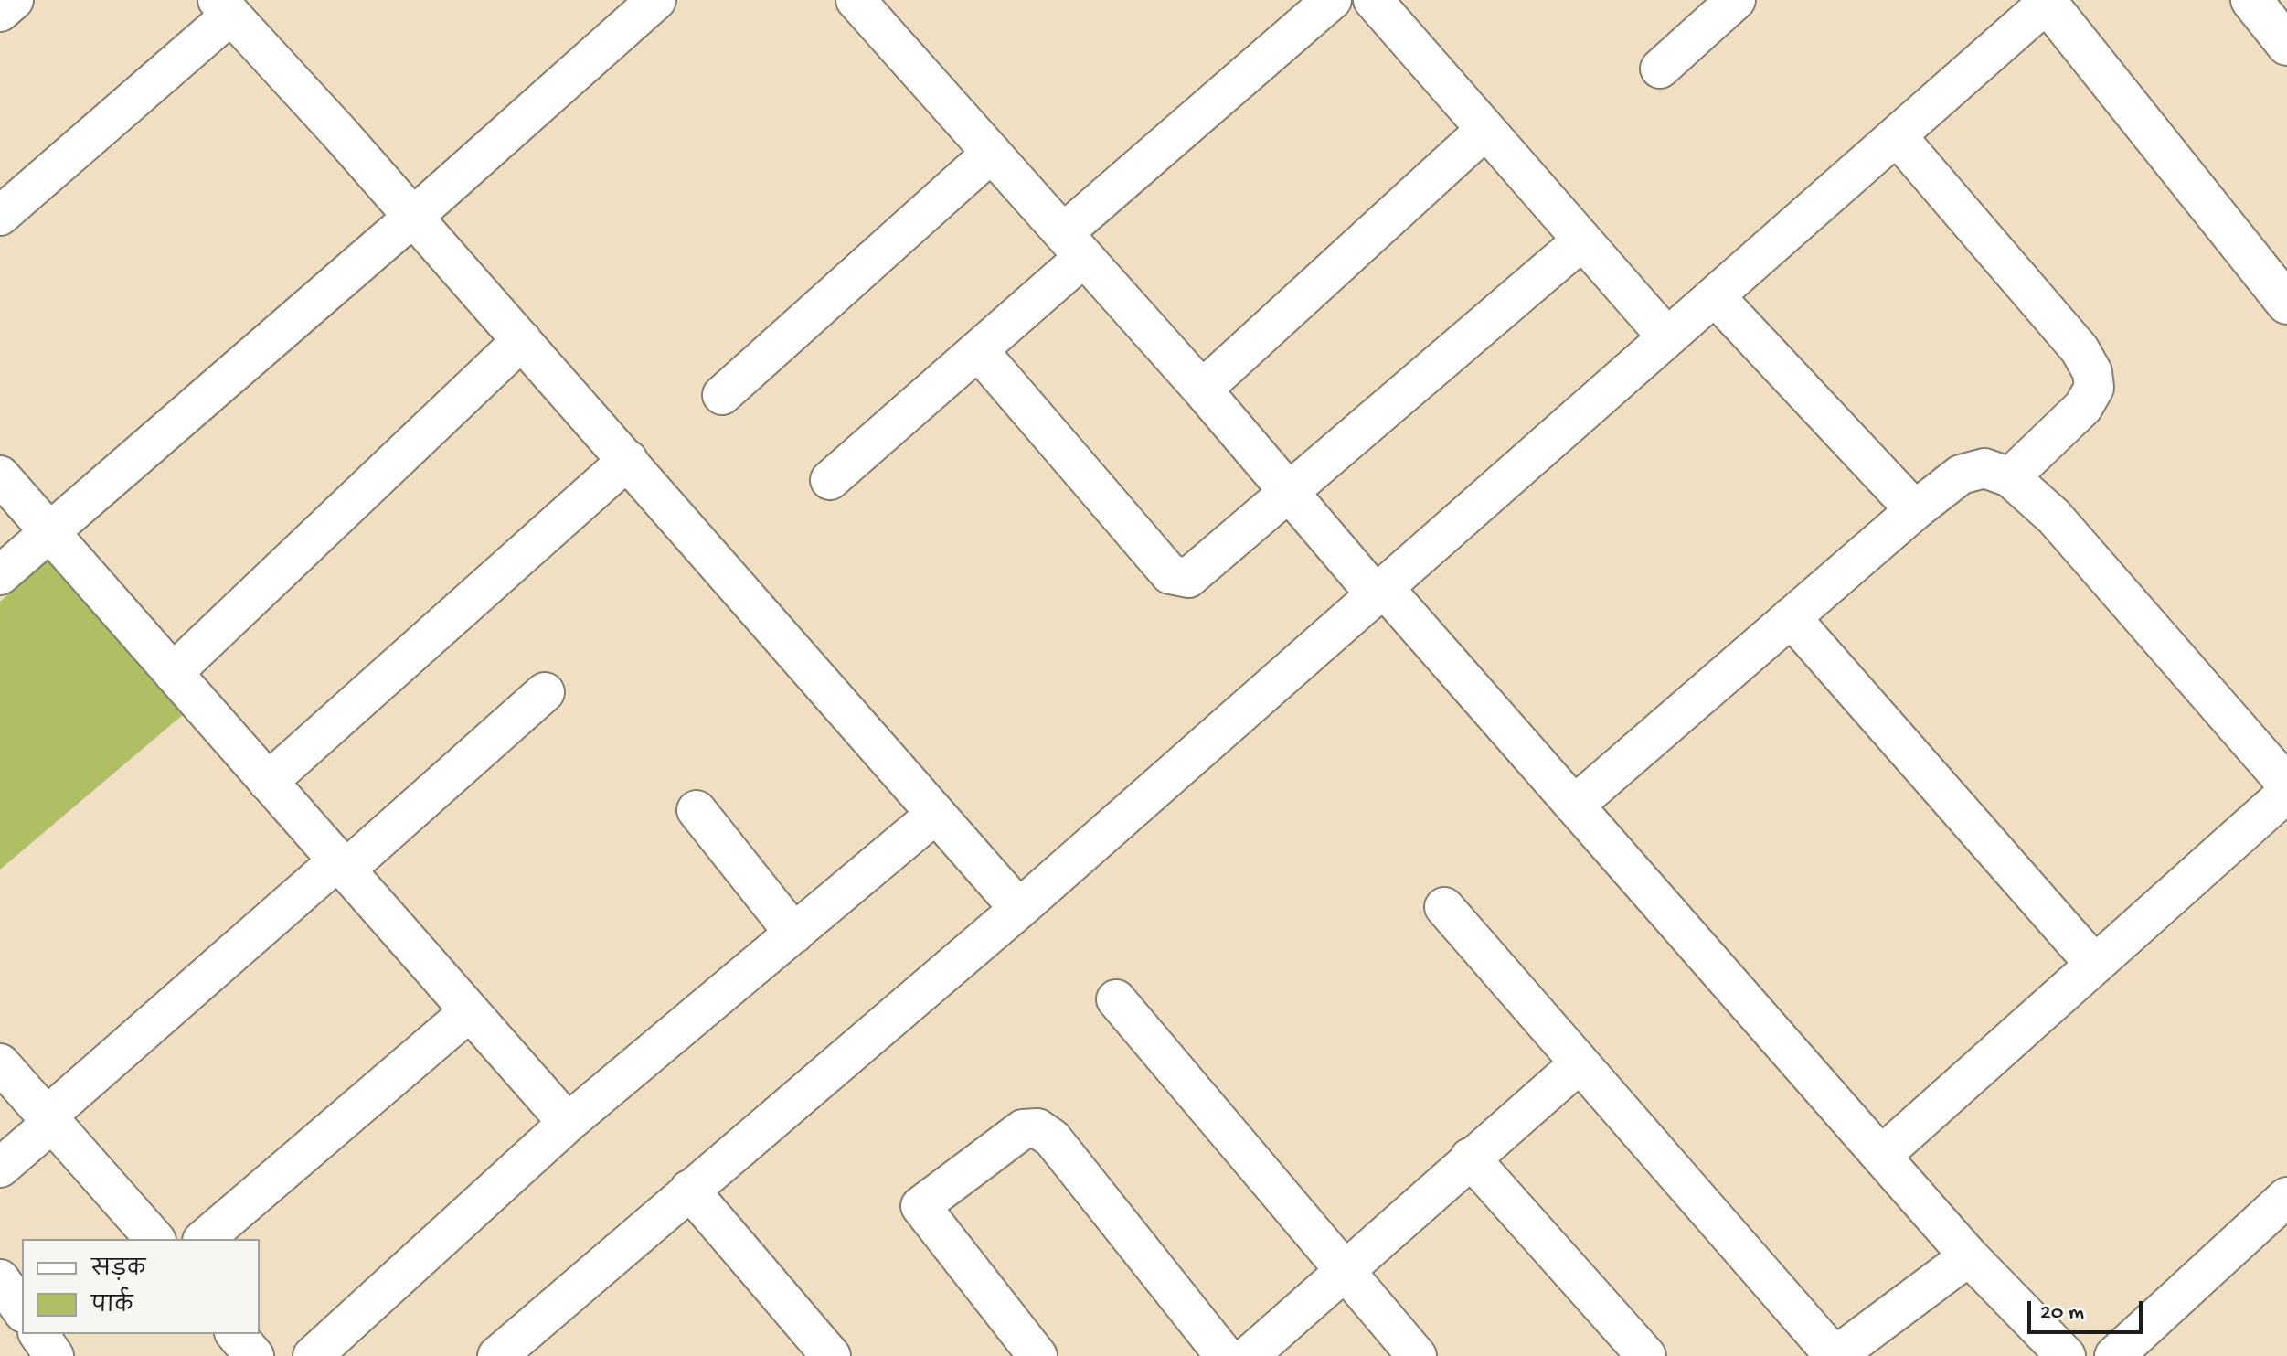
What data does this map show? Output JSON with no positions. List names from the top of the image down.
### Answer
{
  "legend": ["सड़क", "पार्क"],
  "scale_bar": "20 m"
}
